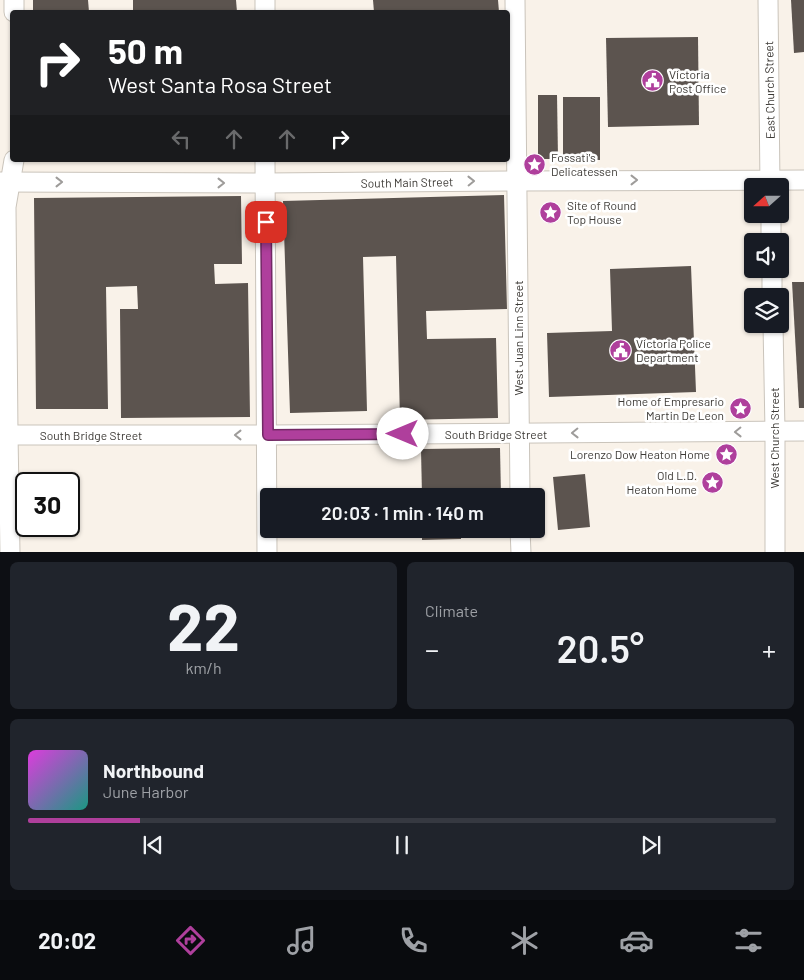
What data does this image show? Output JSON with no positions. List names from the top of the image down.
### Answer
{
  "streets": {
    "street": [
      "East Church Street",
      "South Main Street",
      "West Juan Linn Street",
      "South Bridge Street",
      "West Church Street"
    ]
  },
  "crossings": [
    ["South Main Street", "West Juan Linn Street"],
    ["West Juan Linn Street", "South Bridge Street"],
    ["South Bridge Street", "West Church Street"]
  ],
  "one_way": ["South Main Street", "South Bridge Street"],
  "places": {
    "public building": ["Victoria Post Office", "Victoria Police Department"],
    "place": [
      "Fossati's Delicatessen",
      "Site of Round Top House",
      "Home of Empresario Martin De Leon",
      "Lorenzo Dow Heaton Home",
      "Old L.D. Heaton Home"
    ]
  },
  "north": "left",
  "page": {
    "turn": ["50 m", "West Santa Rosa Street"],
    "limit": "30",
    "trip": "20:03 · 1 min · 140 m",
    "tile": [
      ["22", "km/h"],
      "Climate"
    ],
    "heat": ["−", "20.5°", "+"],
    "song": ["Northbound", "June Harbor"],
    "tabs": "20:02"
  }
}
